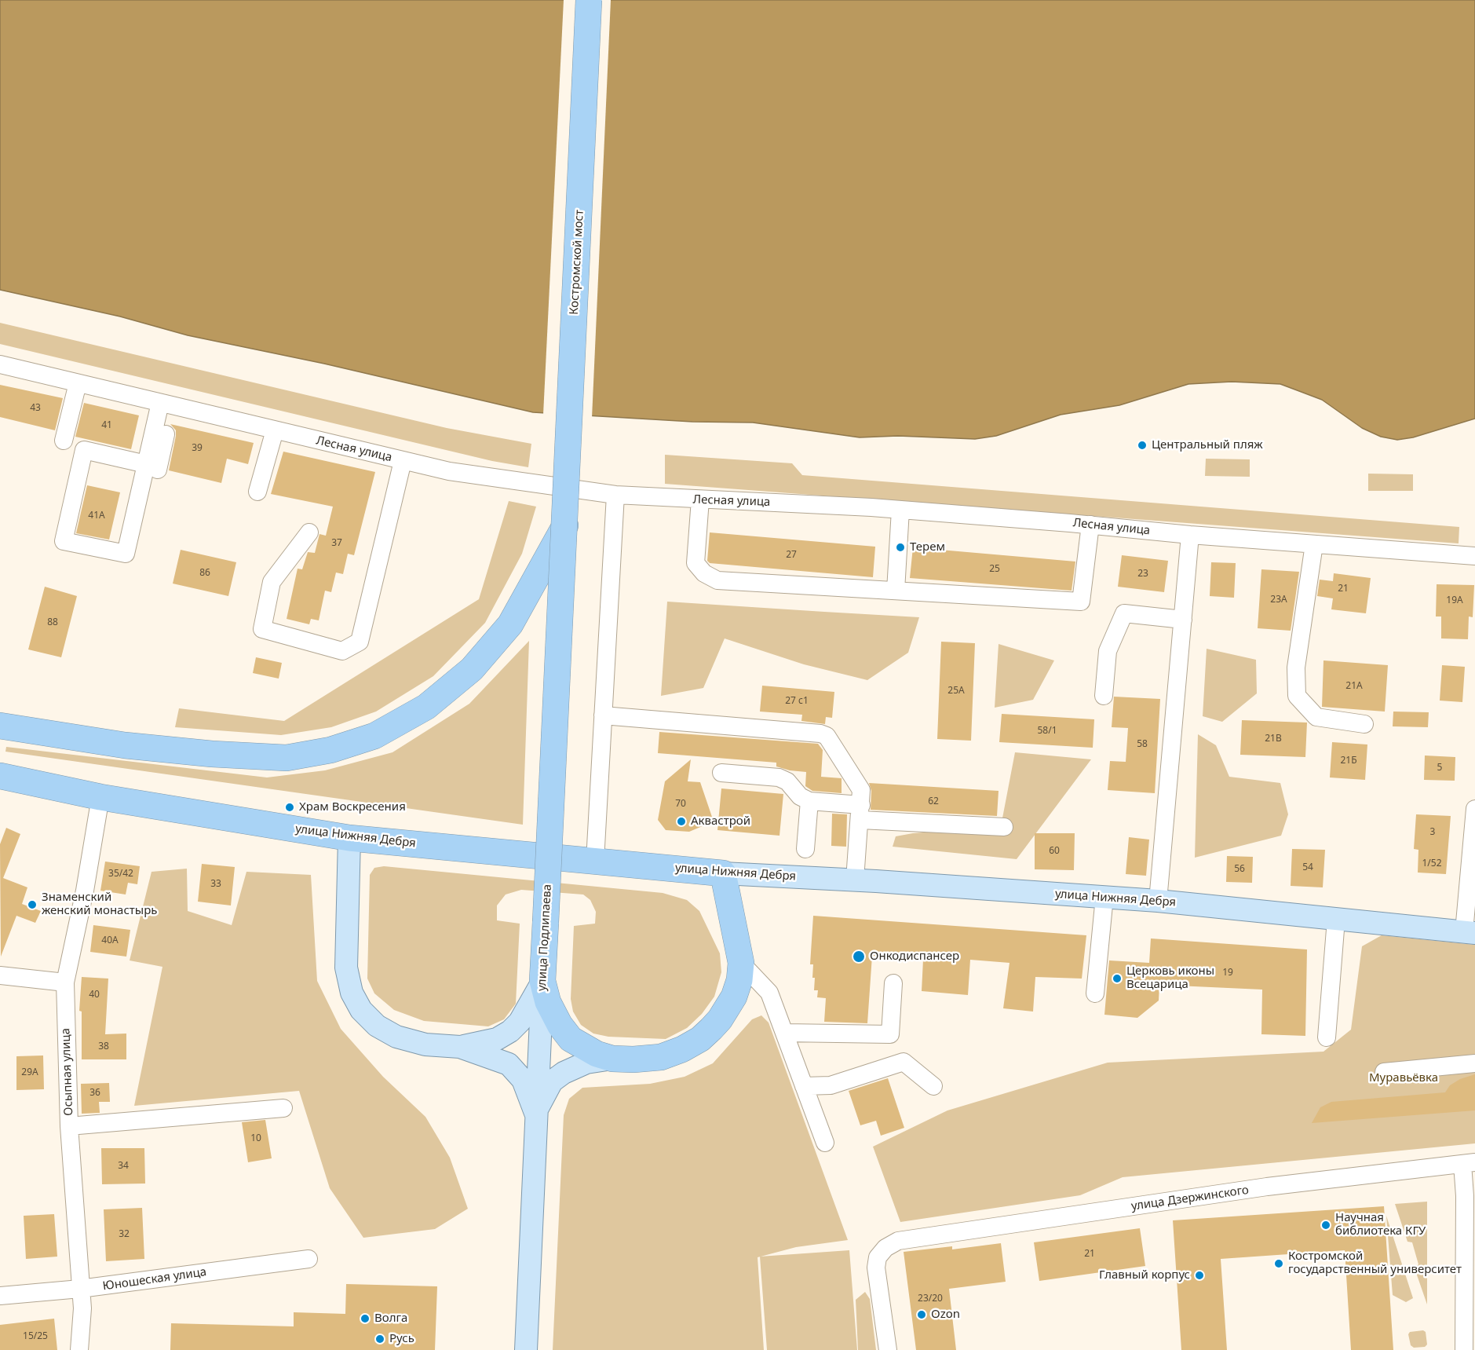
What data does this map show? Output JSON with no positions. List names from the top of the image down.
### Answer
{
  "streets": {
    "highway": ["Костромской мост", "улица Нижняя Дебря", "улица Подлипаева"],
    "street": [
      "Лесная улица",
      "Осыпная улица",
      "улица Дзержинского",
      "Юношеская улица"
    ]
  },
  "crossings": [
    ["Костромской мост", "улица Подлипаева"],
    ["улица Нижняя Дебря", "Осыпная улица"],
    ["Осыпная улица", "Юношеская улица"]
  ],
  "parks": ["Муравьёвка"],
  "places": [
    "Центральный пляж",
    "Терем",
    "Храм Воскресения",
    "Аквастрой",
    "Знаменский женский монастырь",
    "Онкодиспансер",
    "Церковь иконы Всецарица",
    "Научная библиотека КГУ",
    "Костромской государственный университет",
    "Главный корпус",
    "Ozon",
    "Волга",
    "Русь"
  ],
  "house_numbers": [
    "43",
    "41",
    "39",
    "41А",
    "37",
    "27",
    "25",
    "86",
    "23",
    "21",
    "23А",
    "19А",
    "88",
    "21А",
    "25А",
    "27 с1",
    "58/1",
    "21В",
    "58",
    "21Б",
    "5",
    "62",
    "70",
    "3",
    "60",
    "1/52",
    "54",
    "56",
    "35/42",
    "33",
    "40А",
    "19",
    "40",
    "38",
    "29А",
    "36",
    "10",
    "34",
    "32",
    "21",
    "23/20",
    "15/25"
  ]
}
